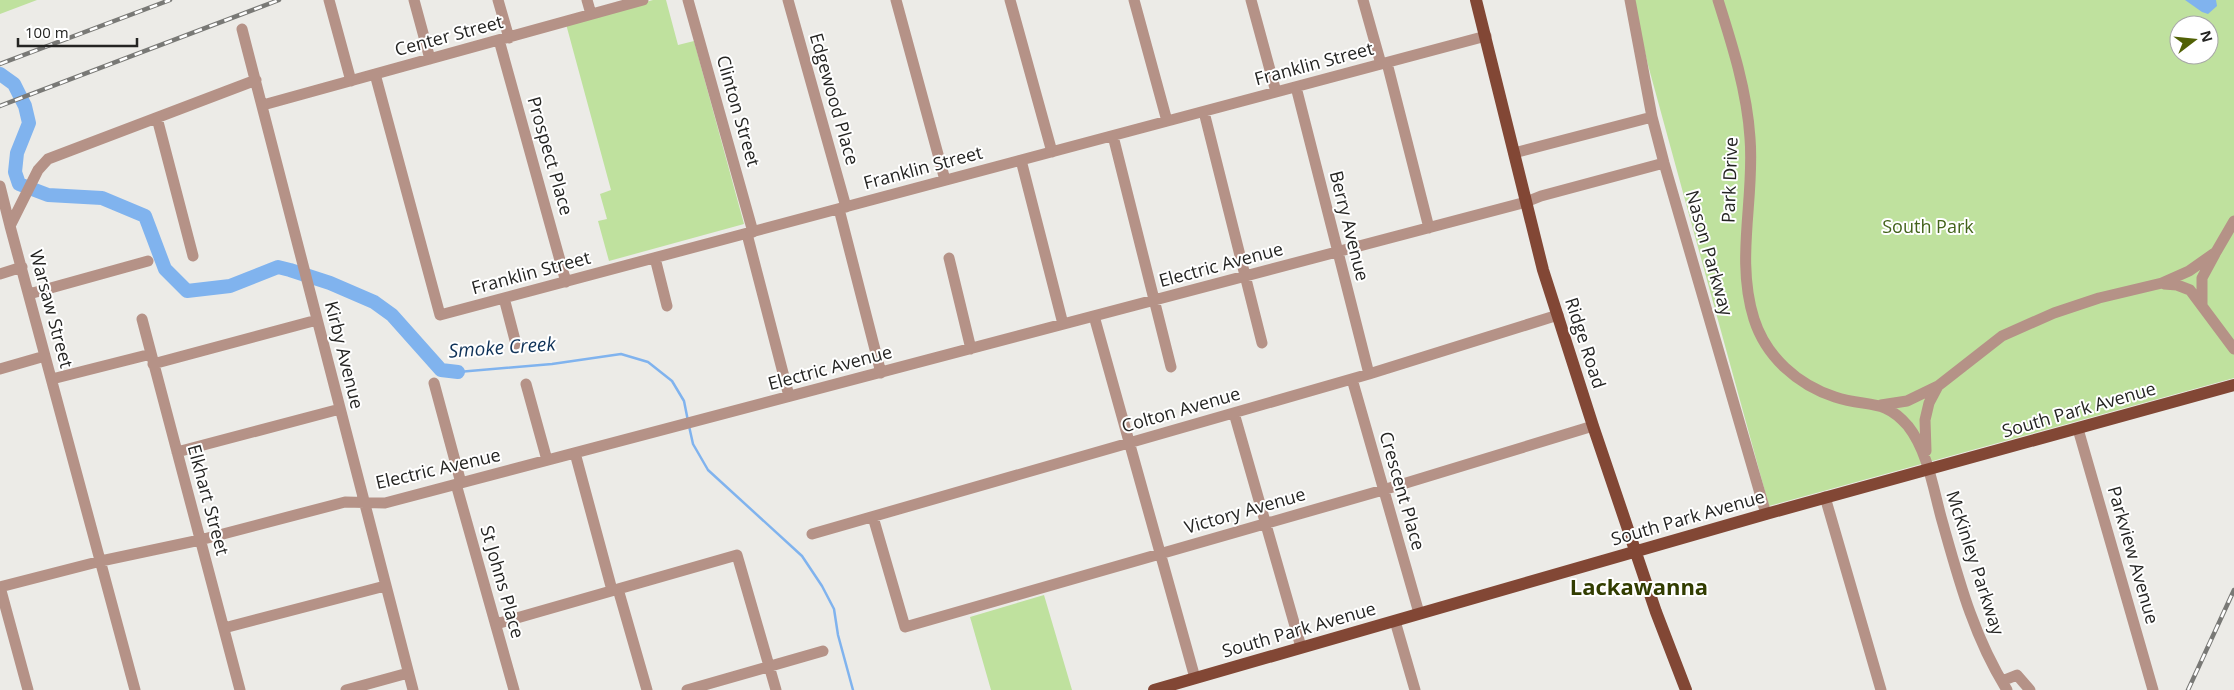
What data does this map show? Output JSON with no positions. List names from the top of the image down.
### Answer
{
  "streets": {
    "main road": ["Ridge Road", "South Park Avenue"],
    "street": [
      "Center Street",
      "Franklin Street",
      "Edgewood Place",
      "Clinton Street",
      "Prospect Place",
      "Park Drive",
      "Berry Avenue",
      "Nason Parkway",
      "Electric Avenue",
      "Warsaw Street",
      "Kirby Avenue",
      "Colton Avenue",
      "Crescent Place",
      "Elkhart Street",
      "Victory Avenue",
      "Parkview Avenue",
      "McKinley Parkway",
      "St Johns Place"
    ]
  },
  "crossings": [
    ["Center Street", "Franklin Street"],
    ["Center Street", "Prospect Place"],
    ["Center Street", "Kirby Avenue"],
    ["Franklin Street", "Edgewood Place"],
    ["Franklin Street", "Clinton Street"],
    ["Franklin Street", "Prospect Place"],
    ["Franklin Street", "Berry Avenue"],
    ["Franklin Street", "Ridge Road"],
    ["Edgewood Place", "Electric Avenue"],
    ["Clinton Street", "Electric Avenue"],
    ["Park Drive", "South Park Avenue"],
    ["Park Drive", "McKinley Parkway"],
    ["Berry Avenue", "Electric Avenue"],
    ["Berry Avenue", "Colton Avenue"],
    ["Nason Parkway", "Electric Avenue"],
    ["Nason Parkway", "South Park Avenue"],
    ["Electric Avenue", "Warsaw Street"],
    ["Electric Avenue", "Ridge Road"],
    ["Electric Avenue", "Kirby Avenue"],
    ["Electric Avenue", "Elkhart Street"],
    ["Electric Avenue", "St Johns Place"],
    ["Ridge Road", "Colton Avenue"],
    ["Ridge Road", "South Park Avenue"],
    ["Ridge Road", "Victory Avenue"],
    ["Colton Avenue", "Crescent Place"],
    ["Colton Avenue", "Victory Avenue"],
    ["South Park Avenue", "Crescent Place"],
    ["South Park Avenue", "Parkview Avenue"],
    ["South Park Avenue", "McKinley Parkway"],
    ["Crescent Place", "Victory Avenue"]
  ],
  "districts": ["Lackawanna"],
  "water": ["Smoke Creek"],
  "parks": ["South Park"],
  "scale_bar": "100 m",
  "north": "right"
}
